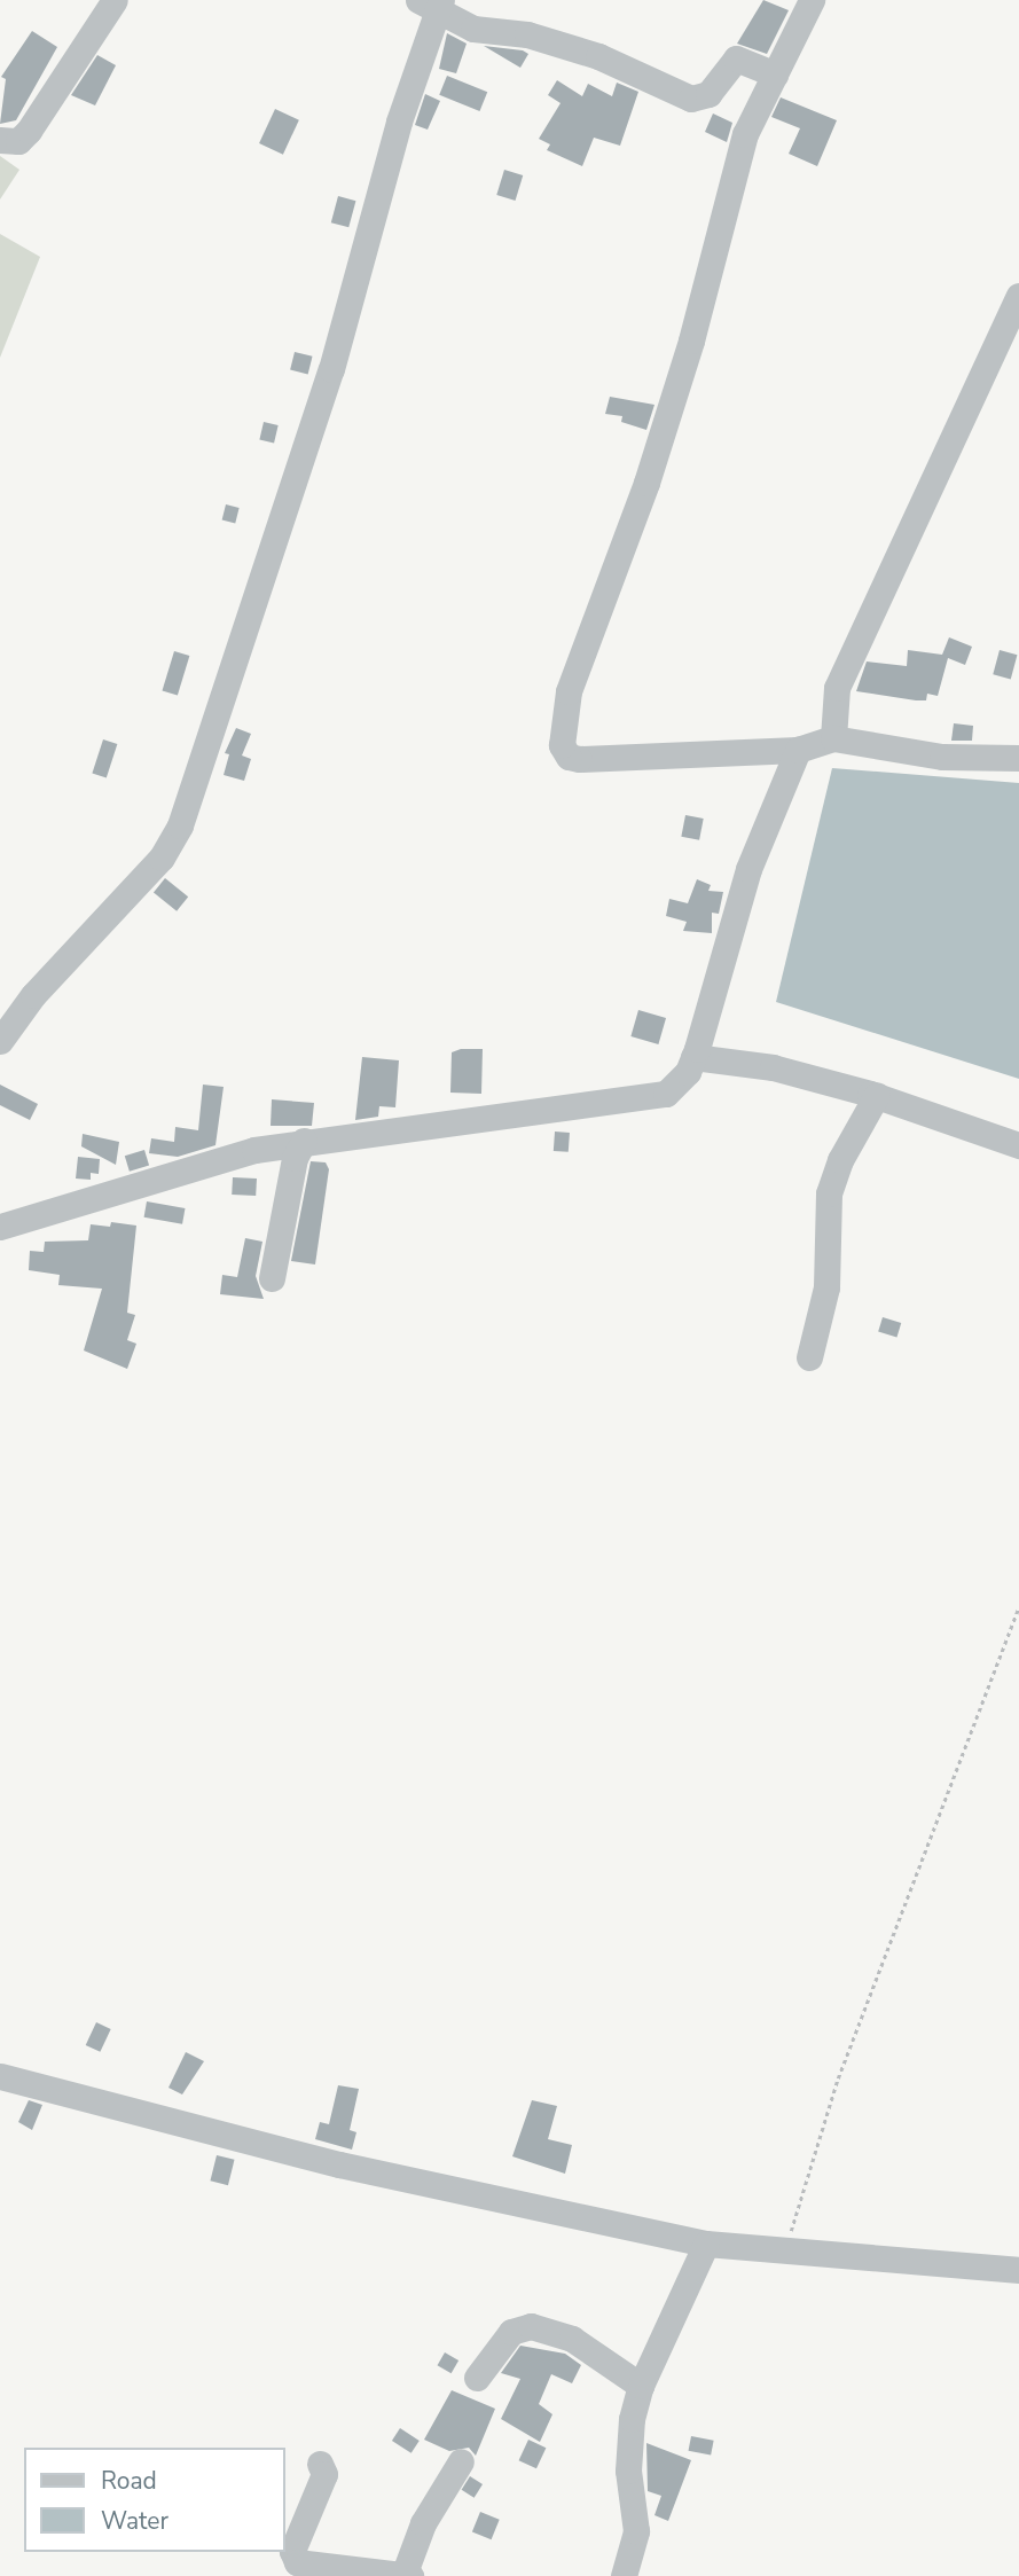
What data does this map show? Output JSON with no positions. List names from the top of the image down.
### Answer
{
  "legend": ["Road", "Water"]
}
